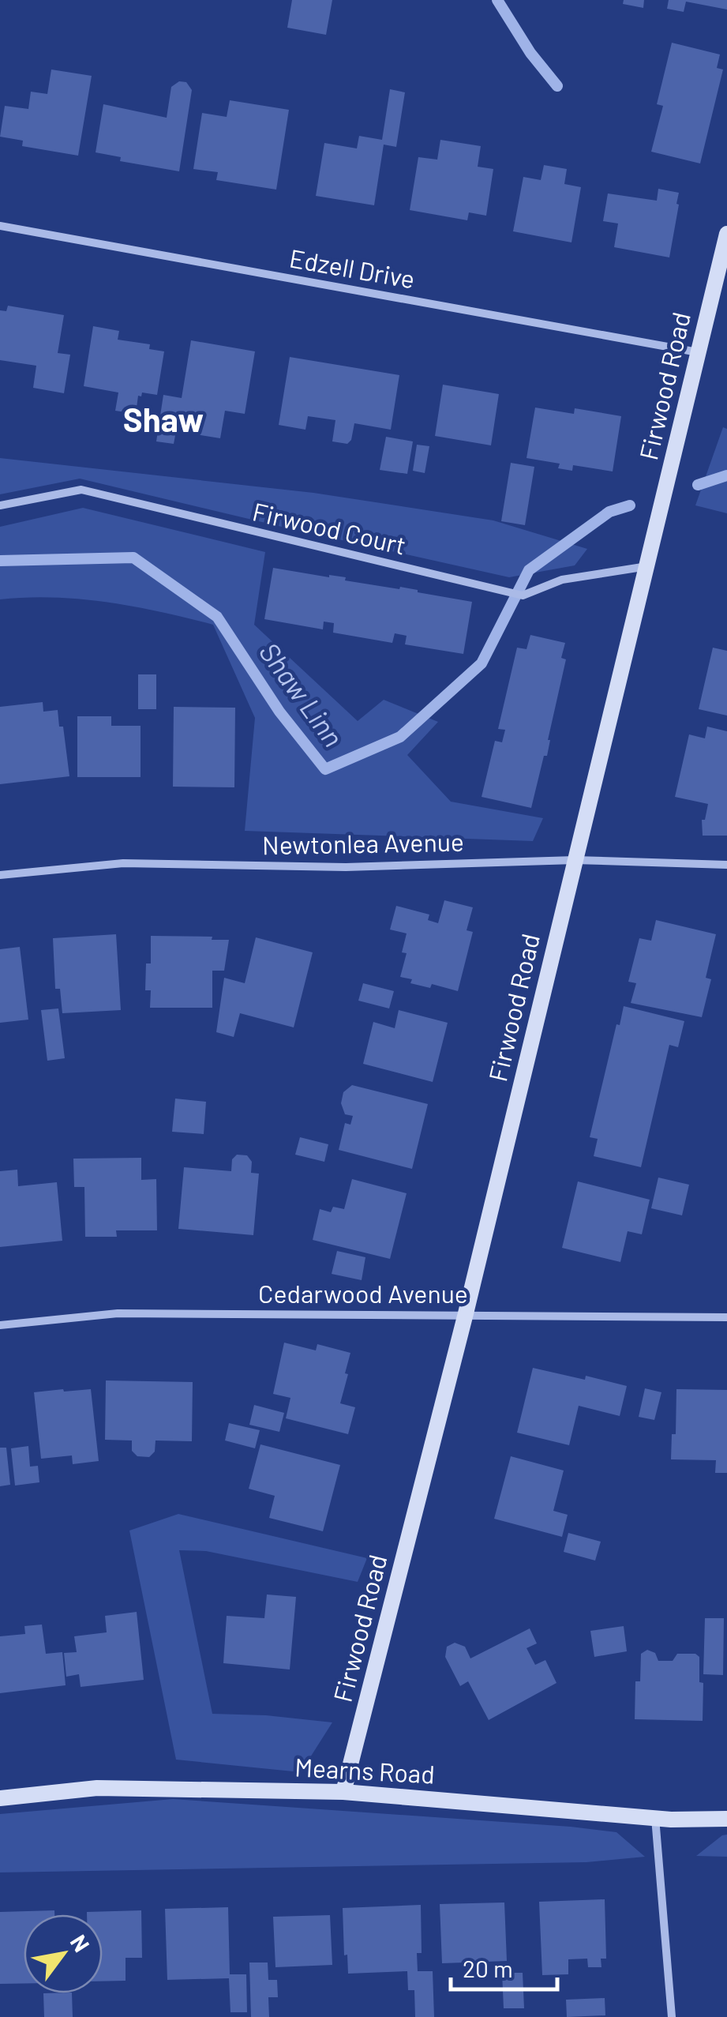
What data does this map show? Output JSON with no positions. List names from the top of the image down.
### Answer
{
  "streets": {
    "street": [
      "Edzell Drive",
      "Firwood Road",
      "Firwood Court",
      "Newtonlea Avenue",
      "Cedarwood Avenue",
      "Mearns Road"
    ]
  },
  "crossings": [
    ["Edzell Drive", "Firwood Road"],
    ["Firwood Road", "Firwood Court"],
    ["Firwood Road", "Newtonlea Avenue"],
    ["Firwood Road", "Cedarwood Avenue"],
    ["Firwood Road", "Mearns Road"]
  ],
  "districts": ["Shaw"],
  "water": ["Shaw Linn"],
  "scale_bar": "20 m",
  "north": "top right"
}
